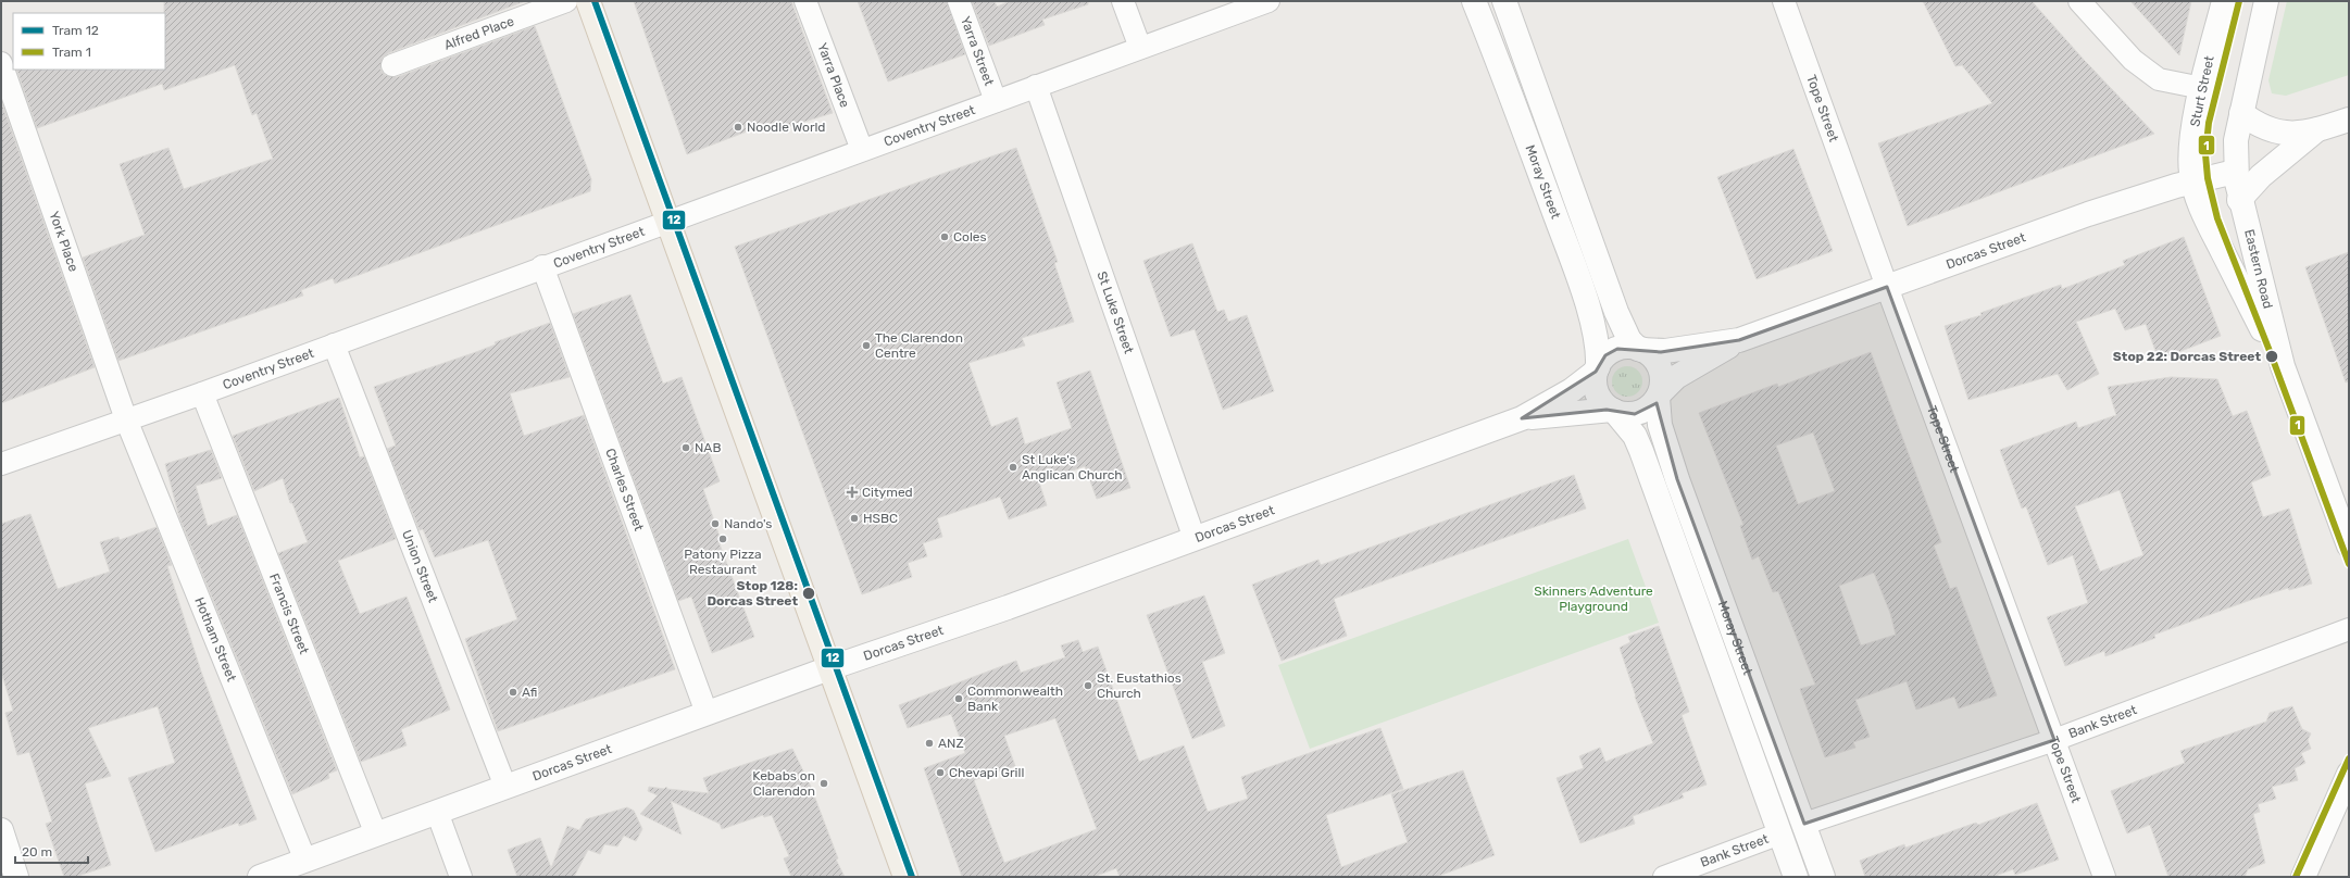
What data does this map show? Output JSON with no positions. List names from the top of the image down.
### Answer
{
  "streets": {
    "street": [
      "Alfred Place",
      "Yarra Street",
      "Yarra Place",
      "Sturt Street",
      "Tope Street",
      "Coventry Street",
      "Moray Street",
      "York Place",
      "Dorcas Street",
      "Eastern Road",
      "St Luke Street",
      "Charles Street",
      "Union Street",
      "Francis Street",
      "Hotham Street",
      "Bank Street"
    ]
  },
  "crossings": [
    ["Yarra Street", "Coventry Street"],
    ["Yarra Place", "Coventry Street"],
    ["Sturt Street", "Dorcas Street"],
    ["Sturt Street", "Eastern Road"],
    ["Tope Street", "Dorcas Street"],
    ["Tope Street", "Bank Street"],
    ["Coventry Street", "York Place"],
    ["Coventry Street", "St Luke Street"],
    ["Coventry Street", "Charles Street"],
    ["Coventry Street", "Union Street"],
    ["Coventry Street", "Francis Street"],
    ["Coventry Street", "Hotham Street"],
    ["Moray Street", "Dorcas Street"],
    ["Moray Street", "Bank Street"],
    ["York Place", "Hotham Street"],
    ["Dorcas Street", "Eastern Road"],
    ["Dorcas Street", "St Luke Street"],
    ["Dorcas Street", "Charles Street"],
    ["Dorcas Street", "Union Street"],
    ["Dorcas Street", "Francis Street"],
    ["Dorcas Street", "Hotham Street"]
  ],
  "parks": ["Skinners Adventure Playground"],
  "places": {
    "other": [
      "Noodle World",
      "Coles",
      "The Clarendon Centre",
      "Stop 22: Dorcas Street",
      "NAB",
      "St Luke's Anglican Church",
      "HSBC",
      "Nando's",
      "Patony Pizza Restaurant",
      "Stop 128: Dorcas Street",
      "St. Eustathios Church",
      "Afi",
      "Commonwealth Bank",
      "ANZ",
      "Chevapi Grill",
      "Kebabs on Clarendon"
    ],
    "health": ["Citymed"]
  },
  "lines": ["tram line 12", "tram line 1"],
  "legend": ["Tram 12", "Tram 1"],
  "scale_bar": "20 m"
}
